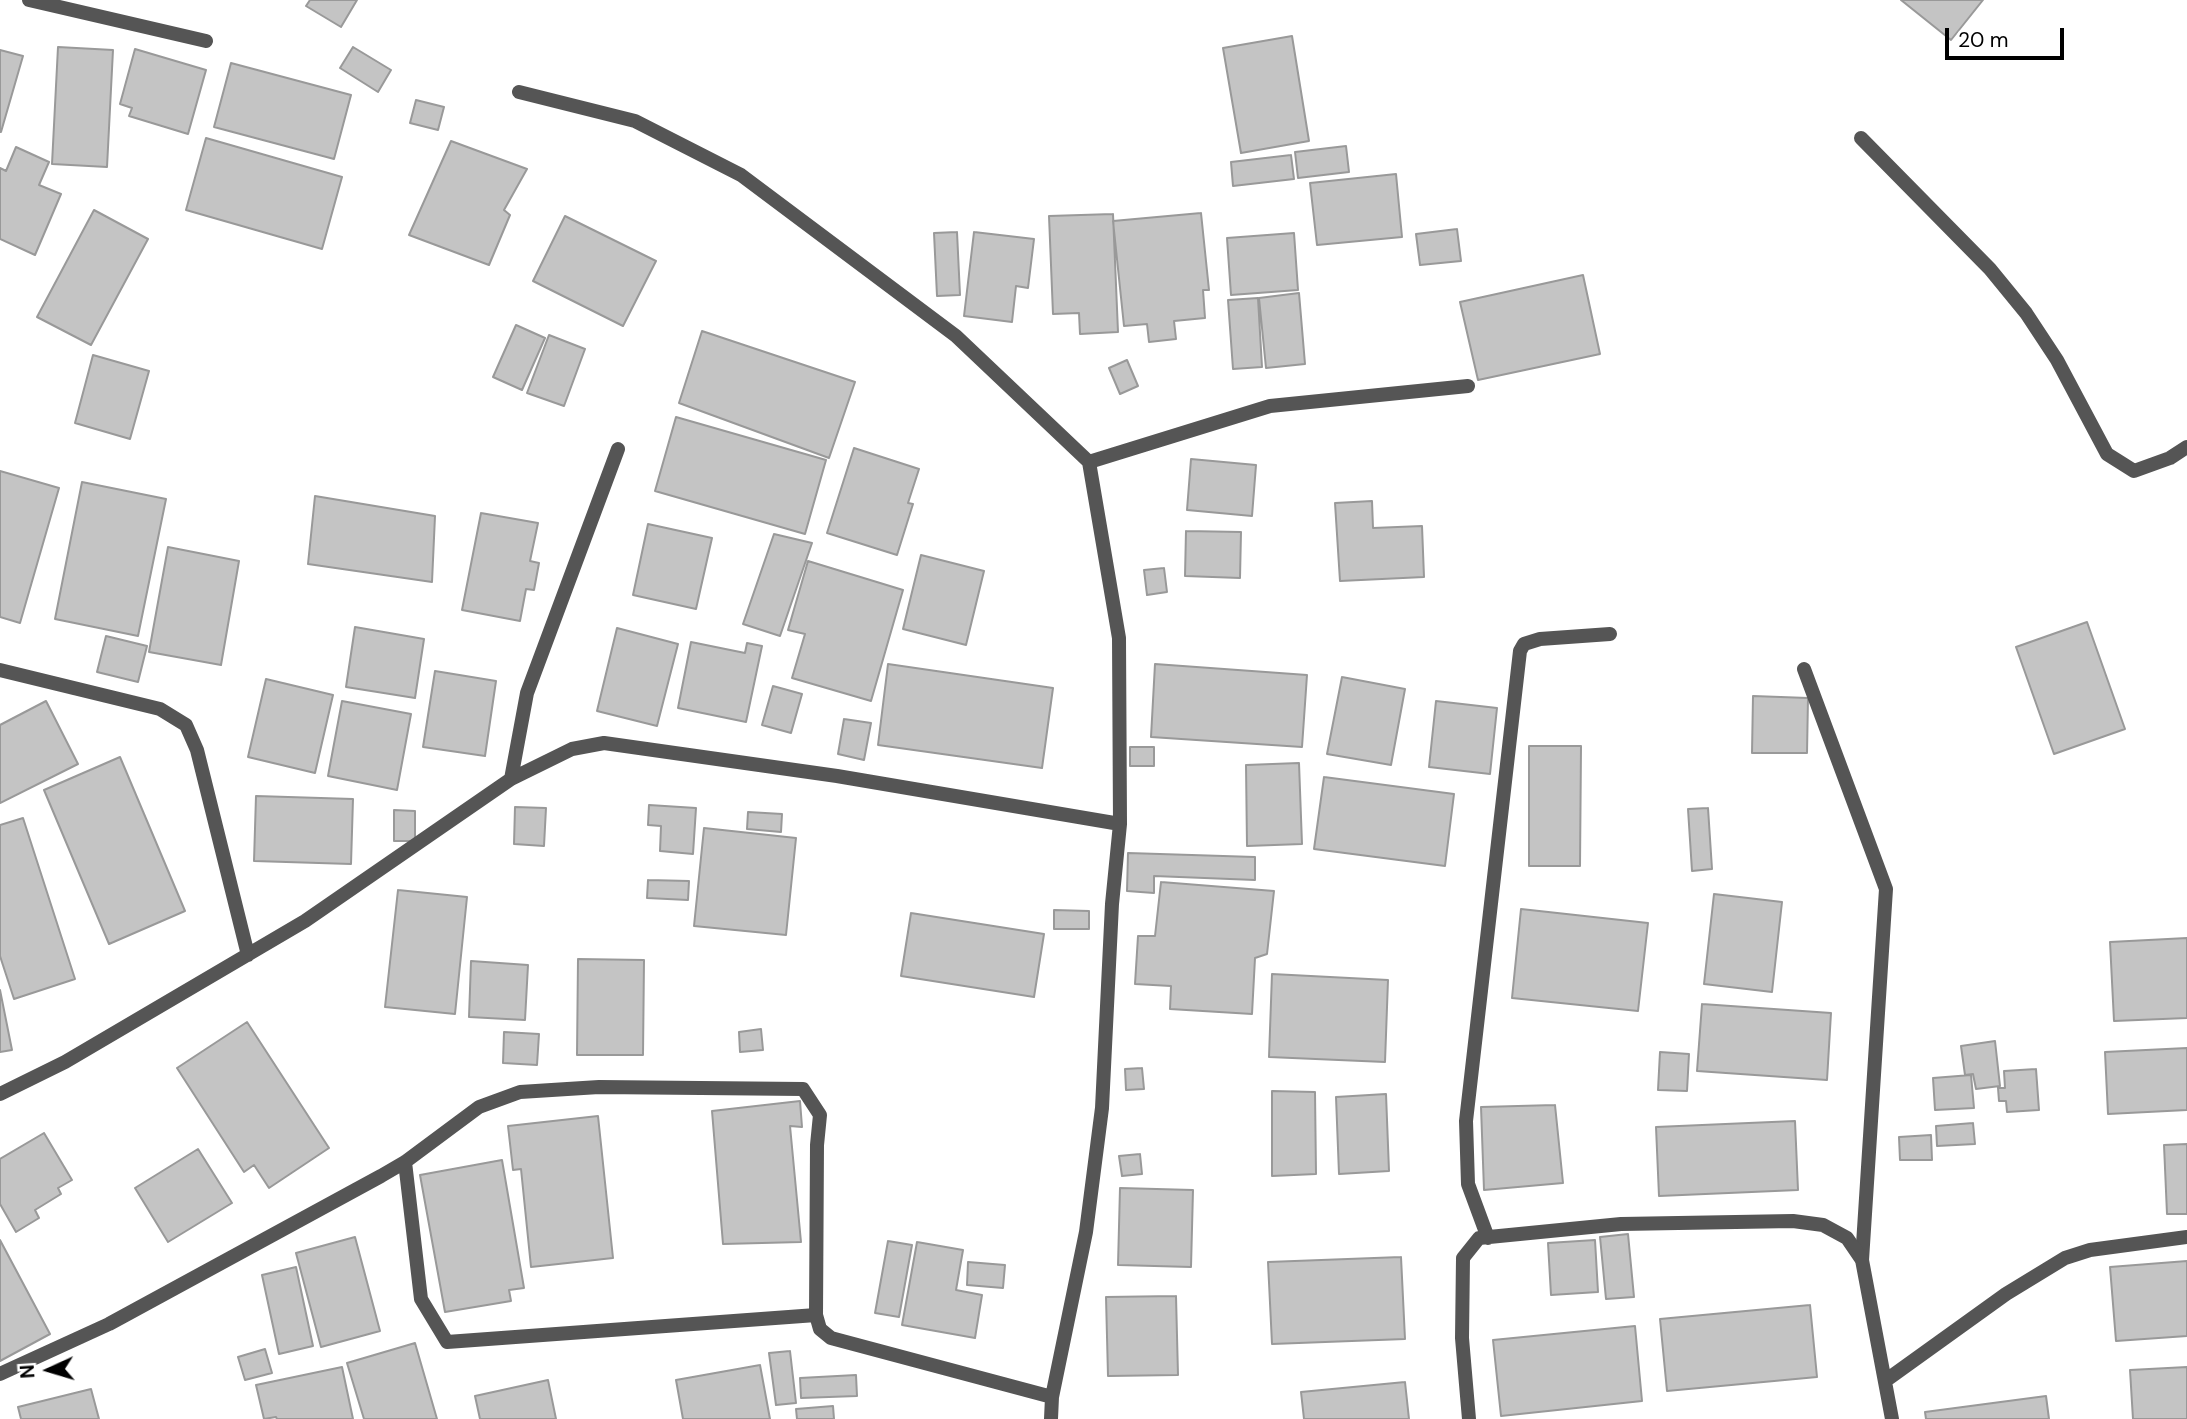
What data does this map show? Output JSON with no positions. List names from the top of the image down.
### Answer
{
  "scale_bar": "20 m",
  "north": "left"
}
